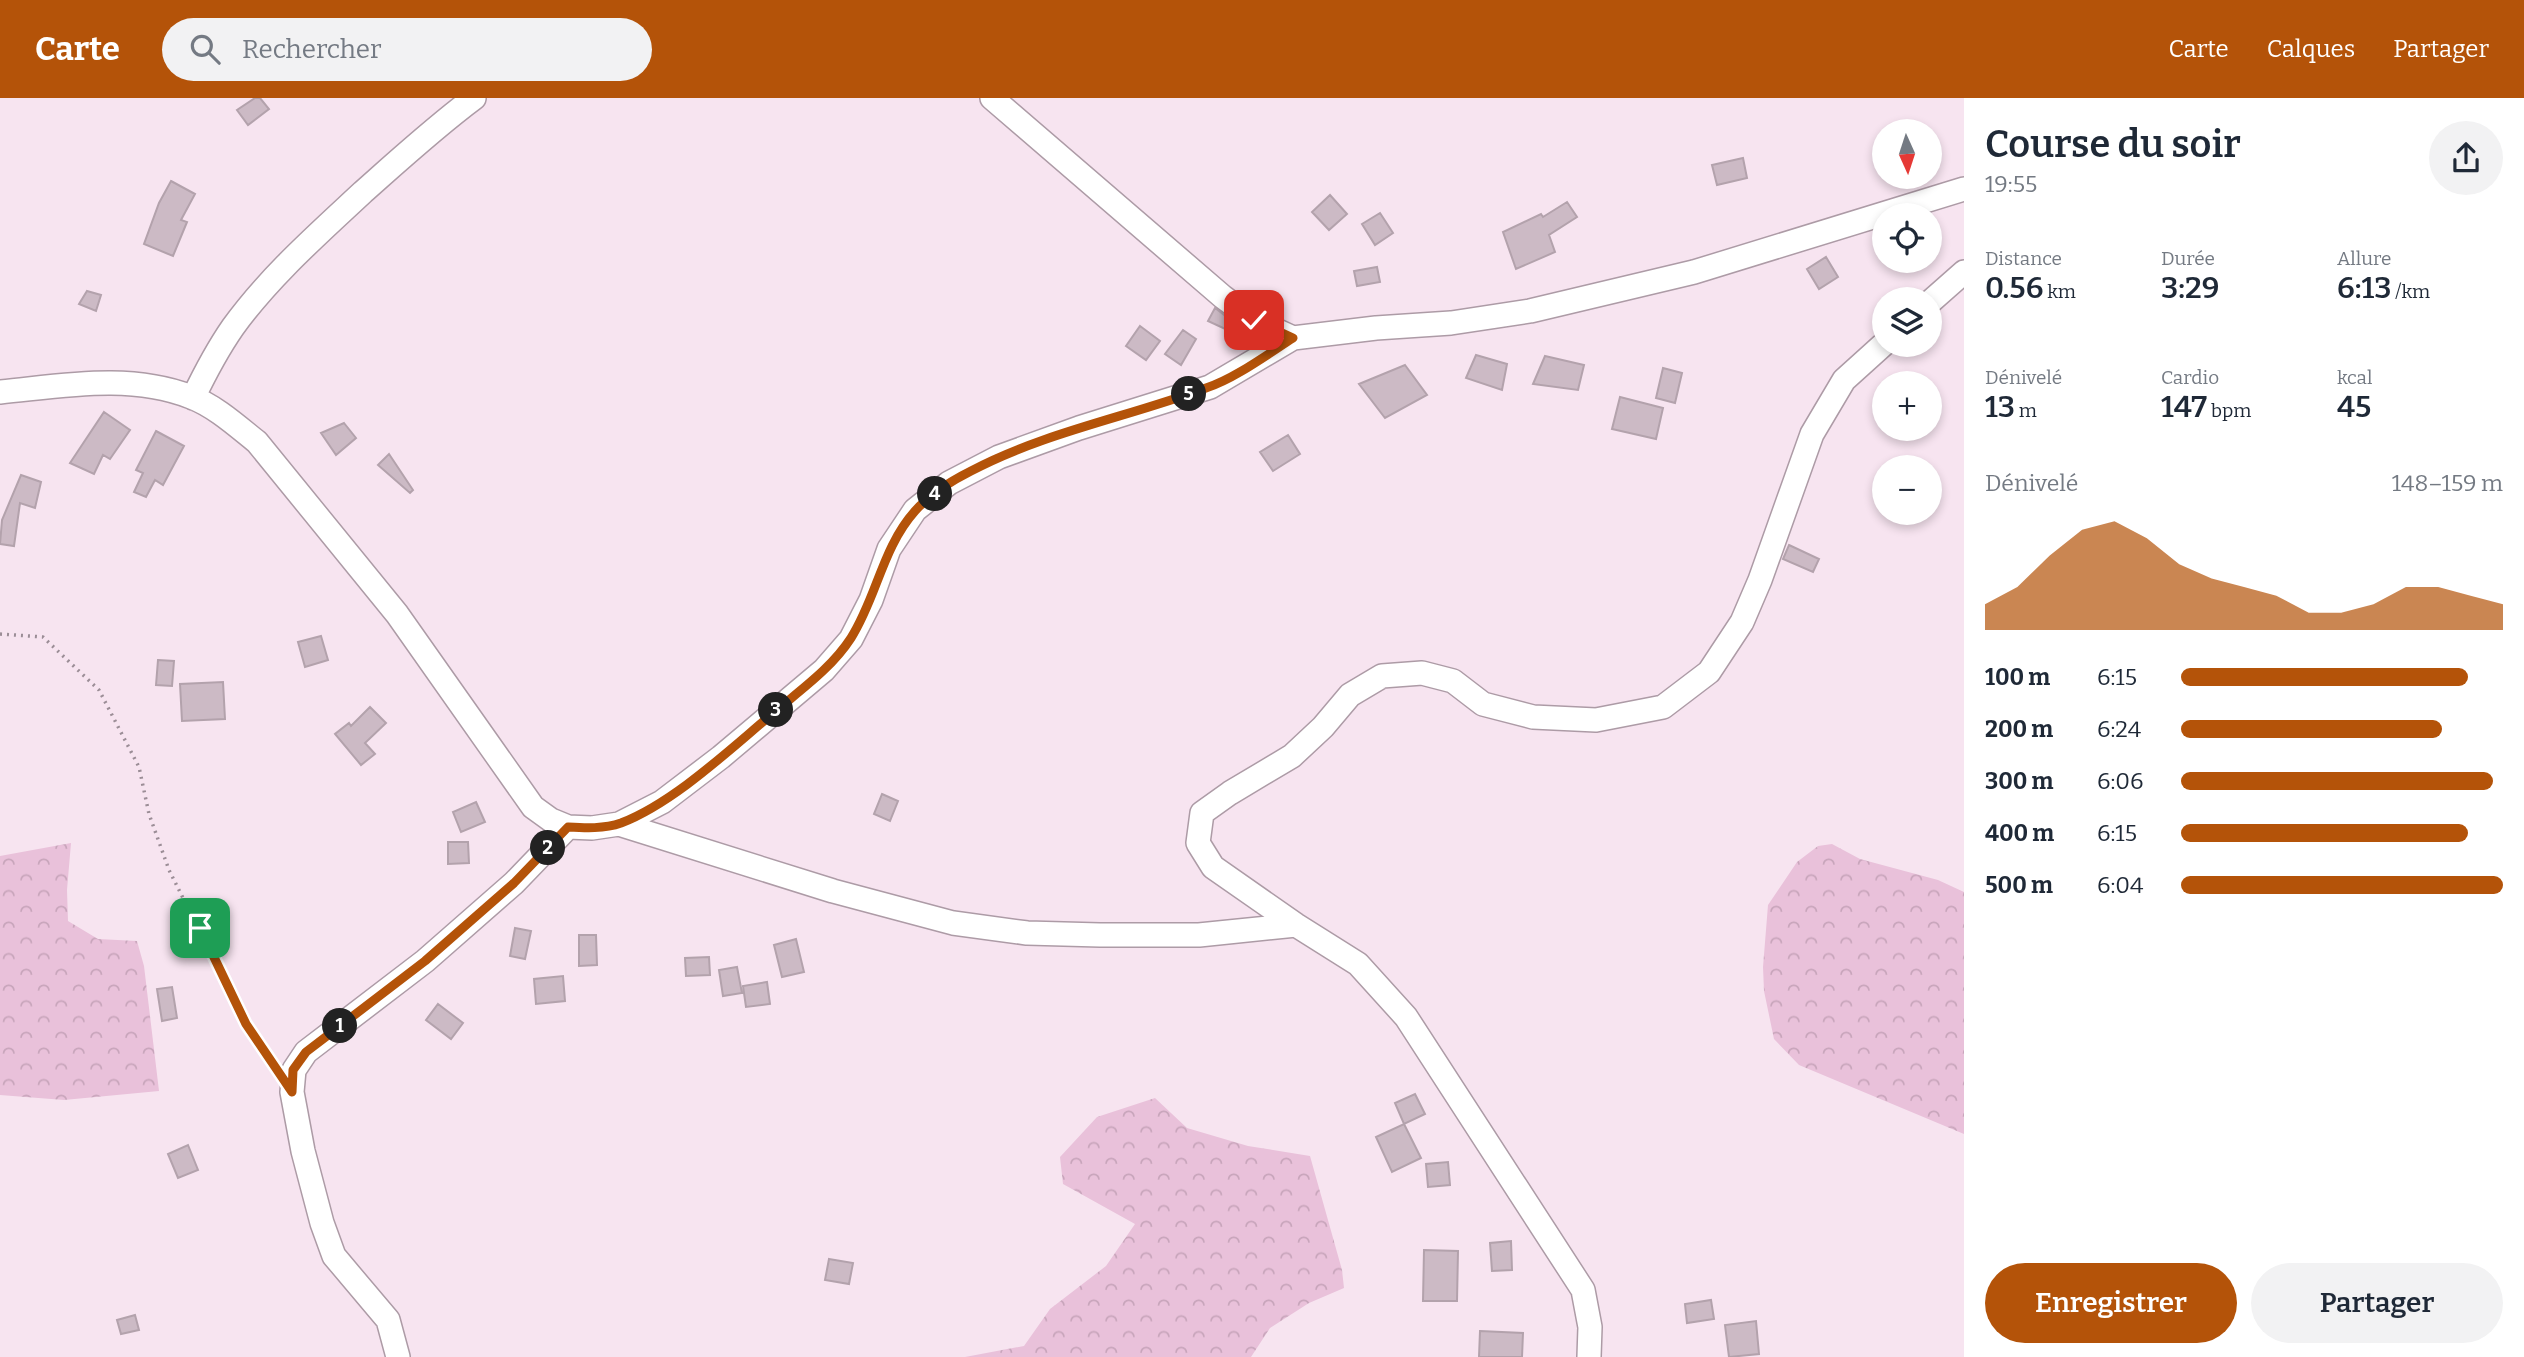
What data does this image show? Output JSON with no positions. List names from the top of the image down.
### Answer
{
  "north": "bottom",
  "page": {
    "header": "Carte",
    "search": "Rechercher",
    "nav": ["Carte", "Calques", "Partager"],
    "heading": ["Course du soir", "19:55"],
    "map_buttons": ["+", "−"],
    "stats": [
      ["Distance", "0.56 km"],
      ["Durée", "3:29"],
      ["Allure", "6:13 /km"],
      ["Dénivelé", "13 m"],
      ["Cardio", "147 bpm"],
      ["kcal", "45"]
    ],
    "pins": [
      "5",
      "4",
      "3",
      "2",
      "1"
    ],
    "chart": ["Dénivelé", "148–159 m"],
    "list": [
      {
        "name": "100 m",
        "note": "6:15"
      },
      {
        "name": "200 m",
        "note": "6:24"
      },
      {
        "name": "300 m",
        "note": "6:06"
      },
      {
        "name": "400 m",
        "note": "6:15"
      },
      {
        "name": "500 m",
        "note": "6:04"
      }
    ],
    "buttons": ["Enregistrer", "Partager"]
  }
}
